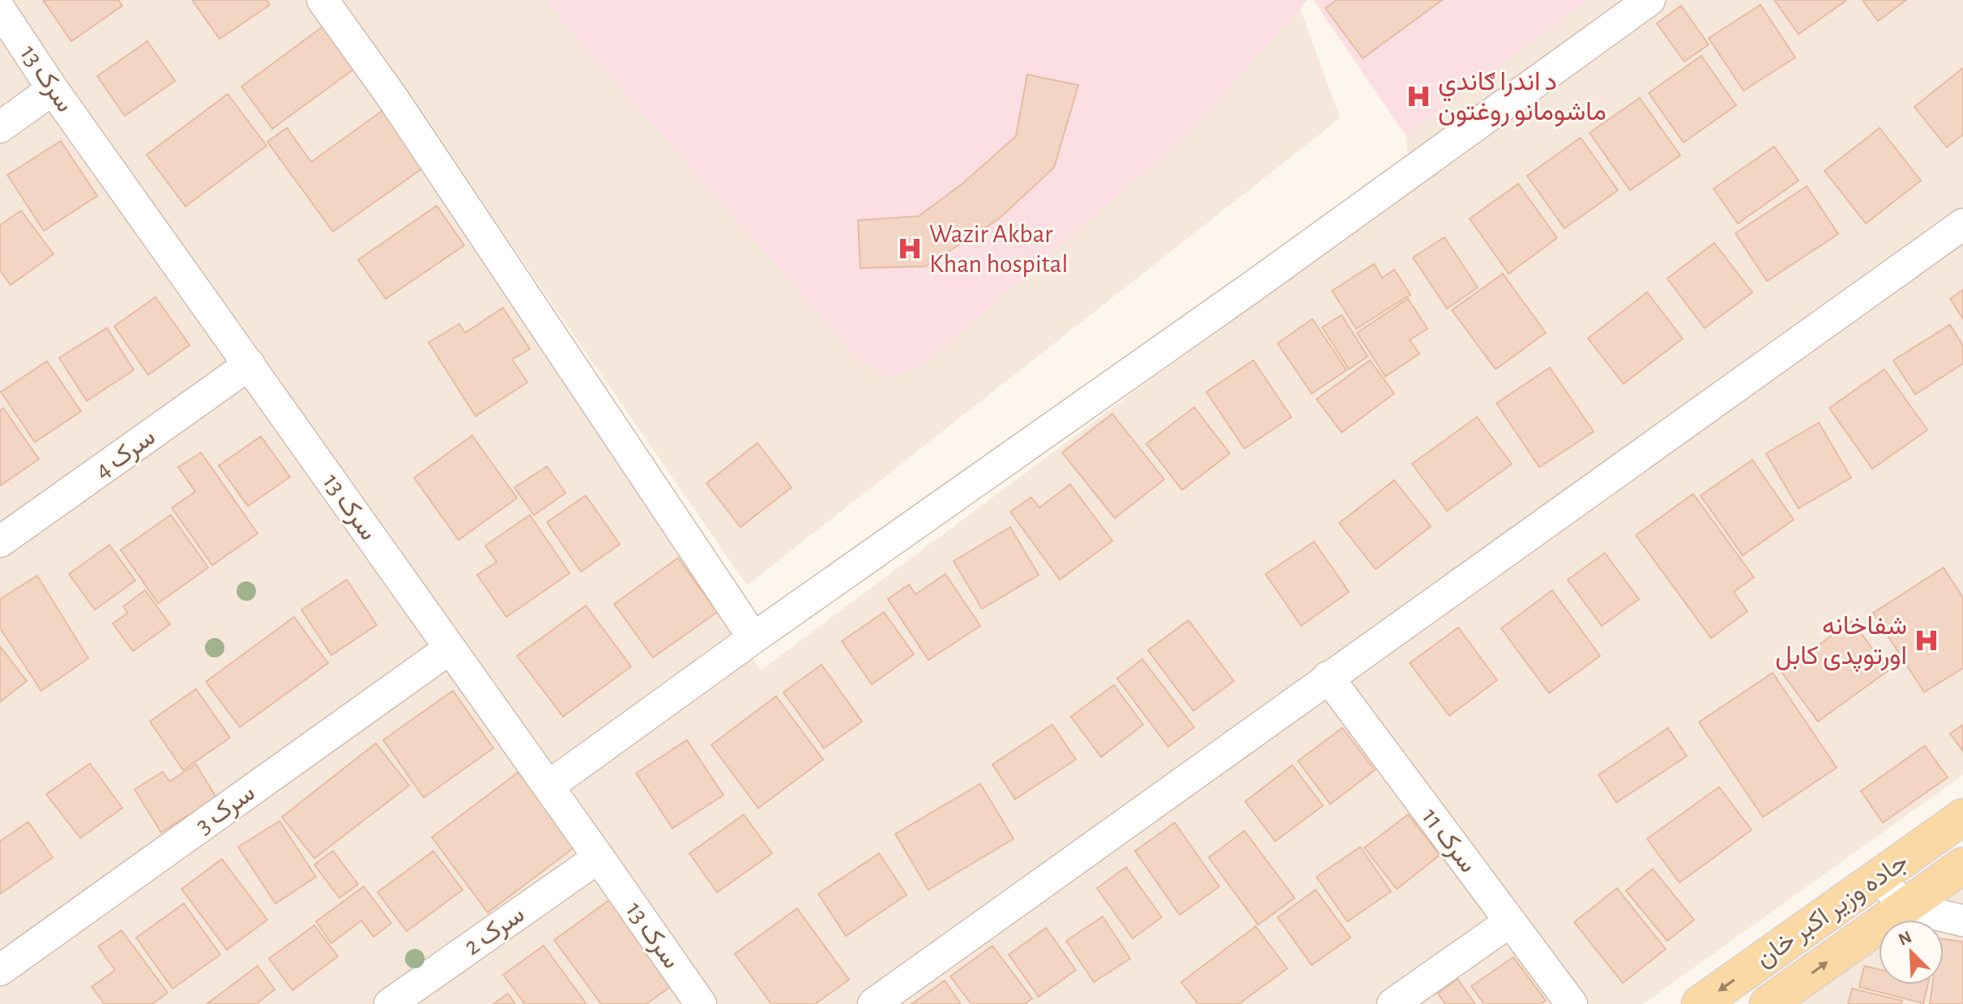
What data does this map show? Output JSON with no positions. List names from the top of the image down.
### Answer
{
  "streets": {
    "main road": ["جاده وزیر اکبر خان"],
    "street": [
      "سرک 13",
      "سرک 4",
      "سرک 3",
      "سرک 11",
      "سرک 2"
    ]
  },
  "crossings": [
    ["سرک 13", "سرک 4"],
    ["سرک 13", "سرک 3"],
    ["سرک 13", "سرک 2"]
  ],
  "places": {
    "hospital": ["د اندرا ګاندي ماشومانو روغتون", "Wazir Akbar Khan hospital", "شفاخانه اورتوپدی کابل"]
  },
  "north": "top left"
}
